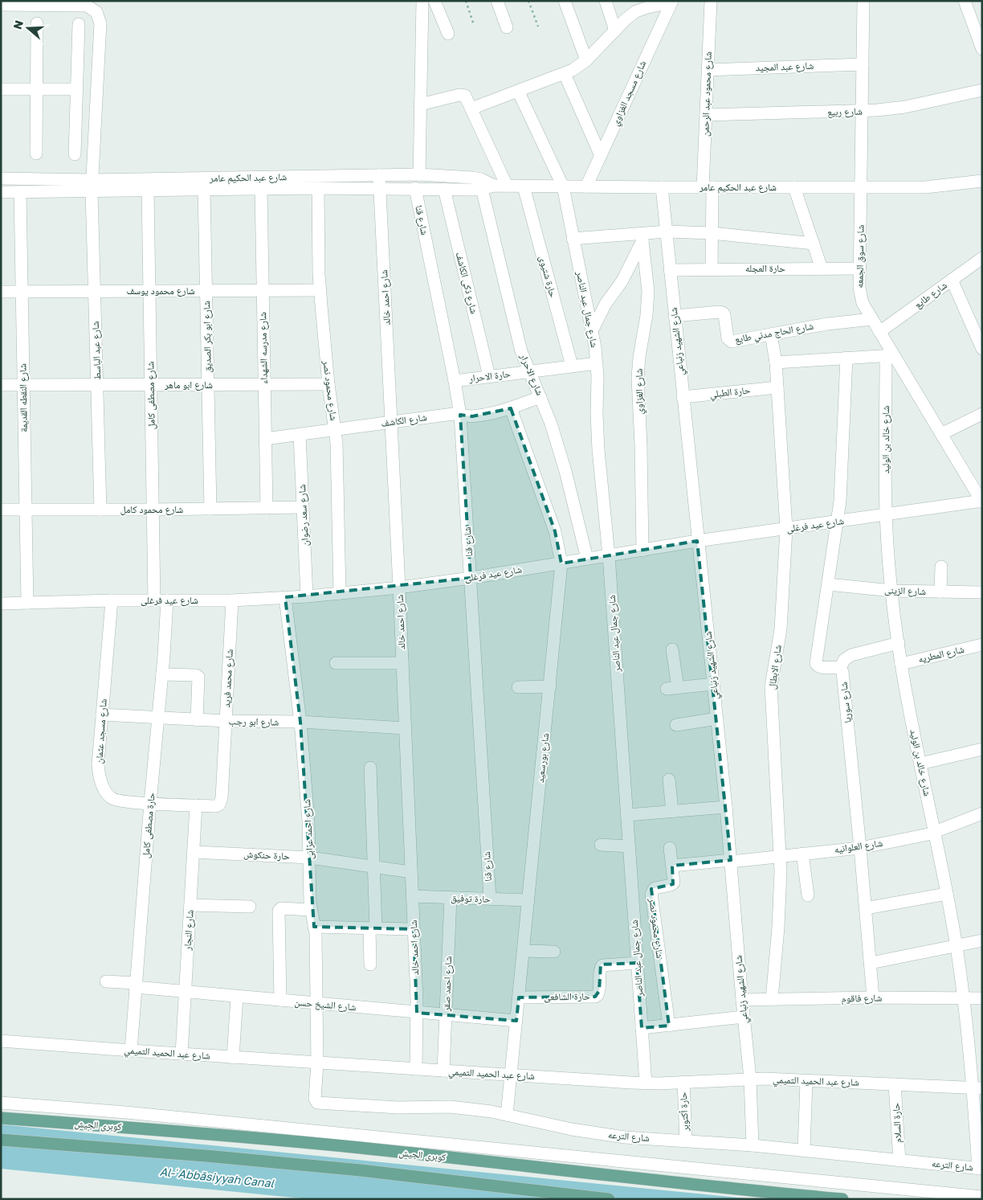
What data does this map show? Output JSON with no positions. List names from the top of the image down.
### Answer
{
  "streets": {
    "main road": ["كوبرى الجيش"],
    "street": [
      "شارع عبد المجيد",
      "شارع مسجد الغزاوي",
      "شارع محمود عبد الرحمن",
      "شارع ربيع",
      "شارع عبد الحكيم عامر",
      "شارع قنا",
      "شارع سوق الجمعه",
      "حارة العجله",
      "حارة شتيوى",
      "شارع ذكى الكاشف",
      "شارع محمود يوسف",
      "شارع طايع",
      "شارع احمد خالد",
      "شارع جمال عبد الناصر",
      "شارع الحاج مدني طايع",
      "شارع ابو بكر الصديق",
      "شارع الشهيد زنباعي",
      "شارع مدرسه الشهداء",
      "شارع عبد الباسط",
      "شارع الاحرار",
      "حارة الاحرار",
      "شارع ابو ماهر",
      "شارع محمود نصر",
      "شارع الغزاوي",
      "حارة الطبلي",
      "شارع مصطفى كامل",
      "شارع النقطه القديمة",
      "شارع الكاشف",
      "شارع خالد بن الوليد",
      "شارع محمود كامل",
      "شارع سعد رضوان",
      "شارع عيد فرغلى",
      "شارع الزينى",
      "شارع المطريه",
      "شارع الابطال",
      "شارع محمد فريد",
      "شارع سوريا",
      "شارع ابو رجب",
      "شارع مسجد عثمان",
      "شارع بورسعيد",
      "حارة مصطفى كامل",
      "شارع احمد عرابى",
      "شارع العلوانيه",
      "حارة حنكوش",
      "حارة توفيق",
      "شارع النجار",
      "شارع احمد صقر",
      "حارة الشافعى",
      "شارع فاقوم",
      "شارع الشيخ حسن",
      "شارع عبد الحميد التميمي",
      "حارة أكتوبر",
      "حارة السلام",
      "شارع الترعه"
    ]
  },
  "crossings": [
    ["شارع عبد المجيد", "شارع محمود عبد الرحمن"],
    ["شارع عبد المجيد", "شارع سوق الجمعه"],
    ["شارع مسجد الغزاوي", "شارع عبد الحكيم عامر"],
    ["شارع محمود عبد الرحمن", "شارع ربيع"],
    ["شارع محمود عبد الرحمن", "شارع عبد الحكيم عامر"],
    ["شارع محمود عبد الرحمن", "حارة العجله"],
    ["شارع ربيع", "شارع سوق الجمعه"],
    ["شارع عبد الحكيم عامر", "شارع قنا"],
    ["شارع عبد الحكيم عامر", "شارع سوق الجمعه"],
    ["شارع عبد الحكيم عامر", "حارة شتيوى"],
    ["شارع عبد الحكيم عامر", "شارع ذكى الكاشف"],
    ["شارع عبد الحكيم عامر", "شارع احمد خالد"],
    ["شارع عبد الحكيم عامر", "شارع جمال عبد الناصر"],
    ["شارع عبد الحكيم عامر", "شارع ابو بكر الصديق"],
    ["شارع عبد الحكيم عامر", "شارع الشهيد زنباعي"],
    ["شارع عبد الحكيم عامر", "شارع مدرسه الشهداء"],
    ["شارع عبد الحكيم عامر", "شارع عبد الباسط"],
    ["شارع عبد الحكيم عامر", "شارع الاحرار"],
    ["شارع عبد الحكيم عامر", "شارع محمود نصر"],
    ["شارع عبد الحكيم عامر", "شارع مصطفى كامل"],
    ["شارع عبد الحكيم عامر", "شارع النقطه القديمة"],
    ["شارع قنا", "حارة الاحرار"],
    ["شارع قنا", "شارع الكاشف"],
    ["شارع قنا", "شارع عيد فرغلى"],
    ["شارع قنا", "حارة توفيق"],
    ["شارع سوق الجمعه", "حارة العجله"],
    ["شارع سوق الجمعه", "شارع طايع"],
    ["شارع سوق الجمعه", "شارع الحاج مدني طايع"],
    ["شارع سوق الجمعه", "شارع خالد بن الوليد"],
    ["شارع سوق الجمعه", "شارع عيد فرغلى"],
    ["حارة العجله", "شارع الشهيد زنباعي"],
    ["حارة شتيوى", "حارة الاحرار"],
    ["شارع ذكى الكاشف", "حارة الاحرار"],
    ["شارع محمود يوسف", "شارع ابو بكر الصديق"],
    ["شارع محمود يوسف", "شارع مدرسه الشهداء"],
    ["شارع محمود يوسف", "شارع عبد الباسط"],
    ["شارع محمود يوسف", "شارع محمود نصر"],
    ["شارع محمود يوسف", "شارع مصطفى كامل"],
    ["شارع محمود يوسف", "شارع النقطه القديمة"],
    ["شارع احمد خالد", "شارع الكاشف"],
    ["شارع احمد خالد", "شارع عيد فرغلى"],
    ["شارع احمد خالد", "شارع ابو رجب"],
    ["شارع احمد خالد", "حارة حنكوش"],
    ["شارع احمد خالد", "حارة توفيق"],
    ["شارع احمد خالد", "شارع الشيخ حسن"],
    ["شارع احمد خالد", "شارع عبد الحميد التميمي"],
    ["شارع جمال عبد الناصر", "حارة الاحرار"],
    ["شارع جمال عبد الناصر", "شارع عيد فرغلى"],
    ["شارع جمال عبد الناصر", "حارة الشافعى"],
    ["شارع جمال عبد الناصر", "شارع عبد الحميد التميمي"],
    ["شارع الحاج مدني طايع", "شارع الشهيد زنباعي"],
    ["شارع الحاج مدني طايع", "شارع الابطال"],
    ["شارع ابو بكر الصديق", "شارع ابو ماهر"],
    ["شارع ابو بكر الصديق", "شارع محمود كامل"],
    ["شارع الشهيد زنباعي", "حارة الطبلي"],
    ["شارع الشهيد زنباعي", "شارع عيد فرغلى"],
    ["شارع الشهيد زنباعي", "شارع العلوانيه"],
    ["شارع الشهيد زنباعي", "شارع فاقوم"],
    ["شارع الشهيد زنباعي", "شارع عبد الحميد التميمي"],
    ["شارع الشهيد زنباعي", "شارع الترعه"],
    ["شارع مدرسه الشهداء", "شارع ابو ماهر"],
    ["شارع مدرسه الشهداء", "شارع الكاشف"],
    ["شارع مدرسه الشهداء", "شارع محمود كامل"],
    ["شارع عبد الباسط", "شارع ابو ماهر"],
    ["شارع عبد الباسط", "شارع محمود كامل"],
    ["شارع الاحرار", "حارة الاحرار"],
    ["شارع الاحرار", "شارع الكاشف"],
    ["شارع الاحرار", "شارع عيد فرغلى"],
    ["شارع ابو ماهر", "شارع محمود نصر"],
    ["شارع ابو ماهر", "شارع مصطفى كامل"],
    ["شارع ابو ماهر", "شارع النقطه القديمة"],
    ["شارع محمود نصر", "شارع الكاشف"],
    ["شارع محمود نصر", "شارع عيد فرغلى"],
    ["شارع محمود نصر", "شارع العلوانيه"],
    ["شارع الغزاوي", "شارع عيد فرغلى"],
    ["حارة الطبلي", "شارع الابطال"],
    ["شارع مصطفى كامل", "شارع محمود كامل"],
    ["شارع مصطفى كامل", "شارع عيد فرغلى"],
    ["شارع النقطه القديمة", "شارع محمود كامل"],
    ["شارع النقطه القديمة", "شارع عيد فرغلى"],
    ["شارع الكاشف", "شارع سعد رضوان"],
    ["شارع الكاشف", "شارع بورسعيد"],
    ["شارع خالد بن الوليد", "شارع عيد فرغلى"],
    ["شارع خالد بن الوليد", "شارع الزينى"],
    ["شارع خالد بن الوليد", "شارع المطريه"],
    ["شارع خالد بن الوليد", "شارع العلوانيه"],
    ["شارع خالد بن الوليد", "شارع فاقوم"],
    ["شارع خالد بن الوليد", "شارع عبد الحميد التميمي"],
    ["شارع خالد بن الوليد", "شارع الترعه"],
    ["شارع محمود كامل", "شارع سعد رضوان"],
    ["شارع سعد رضوان", "شارع عيد فرغلى"],
    ["شارع عيد فرغلى", "شارع الابطال"],
    ["شارع عيد فرغلى", "شارع محمد فريد"],
    ["شارع عيد فرغلى", "شارع سوريا"],
    ["شارع عيد فرغلى", "شارع مسجد عثمان"],
    ["شارع عيد فرغلى", "شارع بورسعيد"],
    ["شارع عيد فرغلى", "حارة مصطفى كامل"],
    ["شارع عيد فرغلى", "شارع احمد عرابى"],
    ["شارع الزينى", "شارع سوريا"],
    ["شارع الابطال", "شارع العلوانيه"],
    ["شارع الابطال", "شارع فاقوم"],
    ["شارع محمد فريد", "شارع ابو رجب"],
    ["شارع محمد فريد", "شارع مسجد عثمان"],
    ["شارع محمد فريد", "شارع النجار"],
    ["شارع سوريا", "شارع العلوانيه"],
    ["شارع سوريا", "شارع فاقوم"],
    ["شارع ابو رجب", "شارع مسجد عثمان"],
    ["شارع ابو رجب", "حارة مصطفى كامل"],
    ["شارع ابو رجب", "شارع احمد عرابى"],
    ["شارع مسجد عثمان", "حارة مصطفى كامل"],
    ["شارع مسجد عثمان", "شارع النجار"],
    ["شارع بورسعيد", "حارة توفيق"],
    ["شارع بورسعيد", "حارة الشافعى"],
    ["شارع بورسعيد", "شارع الشيخ حسن"],
    ["شارع بورسعيد", "شارع عبد الحميد التميمي"],
    ["شارع بورسعيد", "شارع الترعه"],
    ["حارة مصطفى كامل", "شارع الشيخ حسن"],
    ["حارة مصطفى كامل", "شارع عبد الحميد التميمي"],
    ["شارع احمد عرابى", "حارة حنكوش"],
    ["شارع احمد عرابى", "شارع الشيخ حسن"],
    ["شارع احمد عرابى", "شارع عبد الحميد التميمي"],
    ["شارع احمد عرابى", "شارع الترعه"],
    ["حارة حنكوش", "شارع النجار"],
    ["حارة توفيق", "شارع احمد صقر"],
    ["شارع النجار", "شارع الشيخ حسن"],
    ["شارع النجار", "شارع عبد الحميد التميمي"],
    ["شارع احمد صقر", "شارع الشيخ حسن"],
    ["شارع احمد صقر", "شارع عبد الحميد التميمي"],
    ["شارع عبد الحميد التميمي", "حارة أكتوبر"],
    ["شارع عبد الحميد التميمي", "حارة السلام"],
    ["شارع عبد الحميد التميمي", "شارع الترعه"],
    ["حارة أكتوبر", "شارع الترعه"],
    ["حارة السلام", "شارع الترعه"]
  ],
  "water": ["Al-ʿAbbāsiyyah Canal"],
  "north": "left"
}
